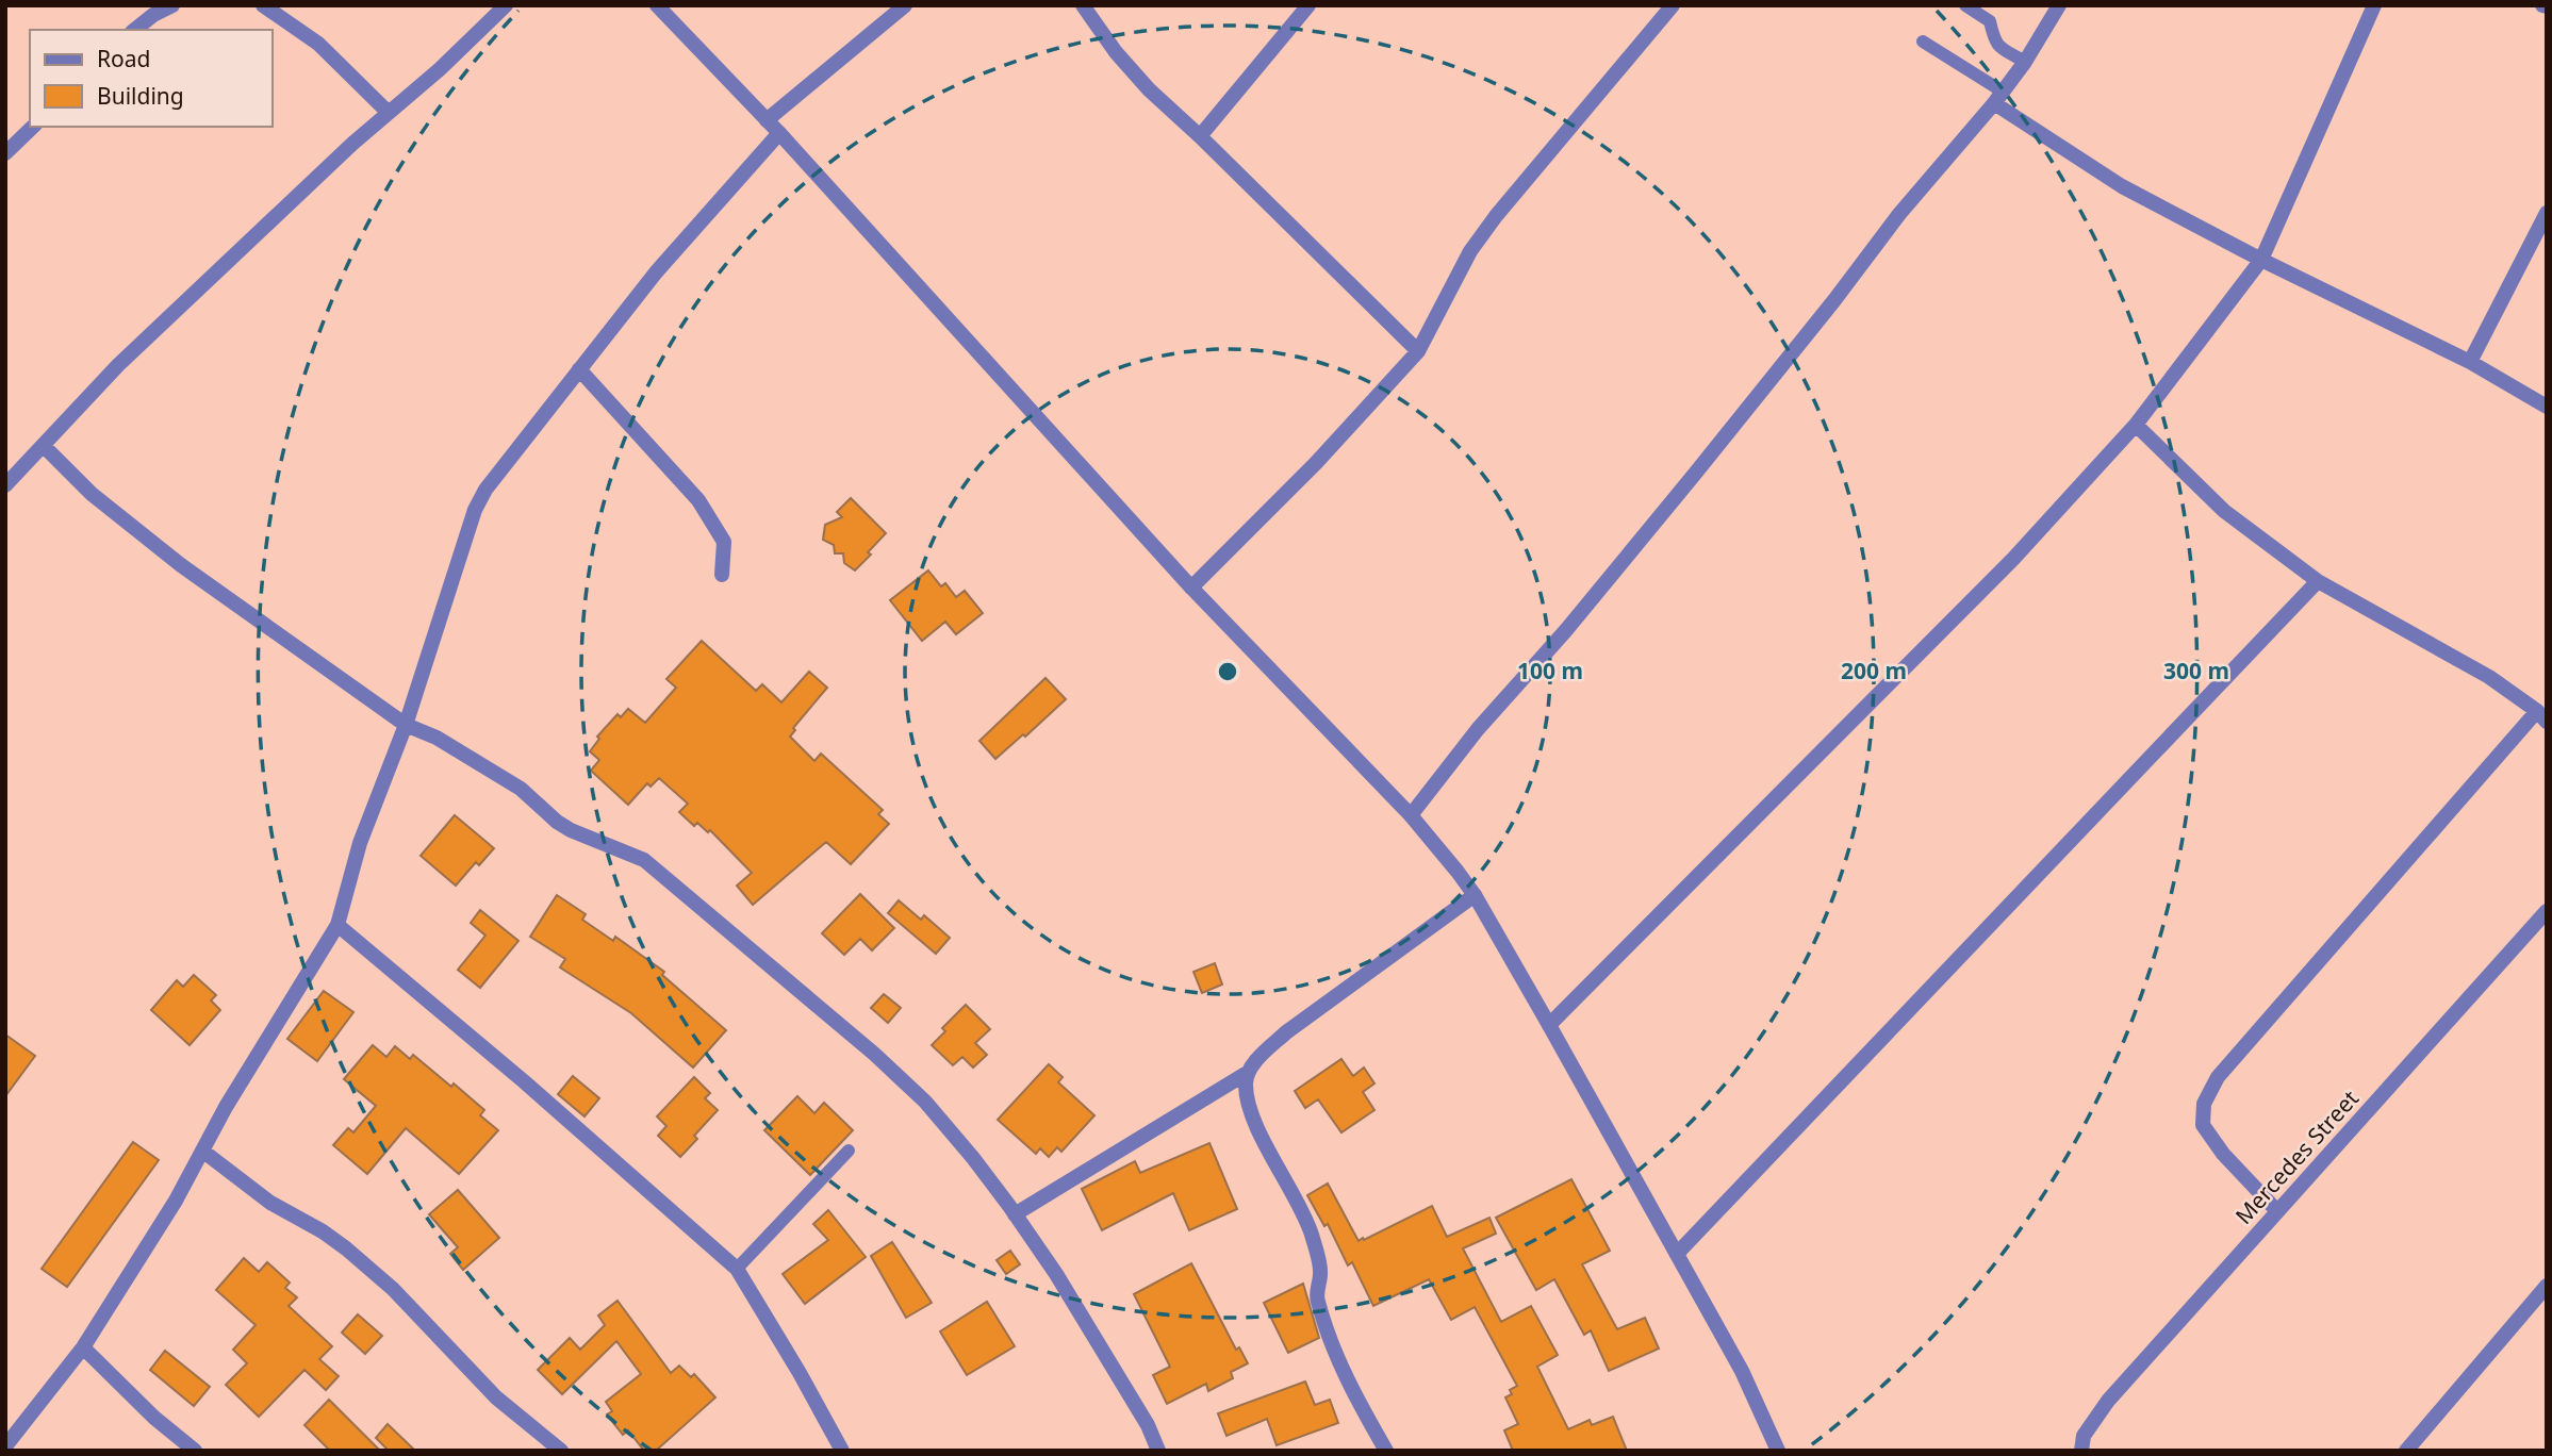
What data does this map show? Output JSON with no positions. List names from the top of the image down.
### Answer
{
  "streets": {
    "street": ["Mercedes Street"]
  },
  "legend": ["Road", "Building"],
  "rings": ["100 m", "200 m", "300 m"]
}
